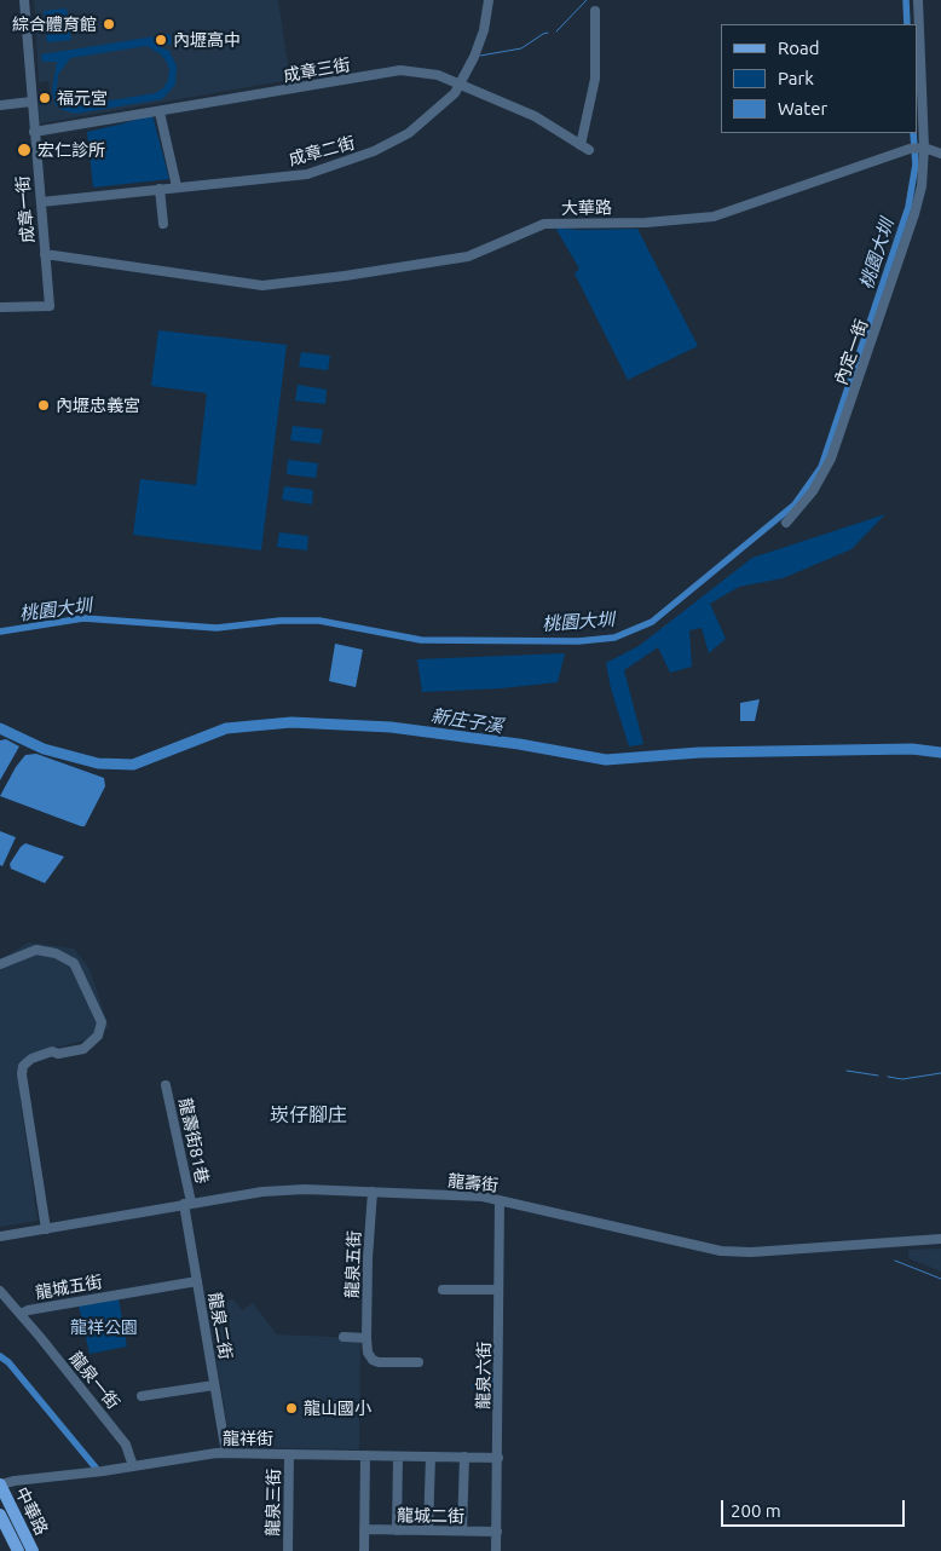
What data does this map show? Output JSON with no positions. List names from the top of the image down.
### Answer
{
  "streets": {
    "main road": ["中華路"],
    "street": [
      "成章三街",
      "成章二街",
      "大華路",
      "成章一街",
      "內定一街",
      "龍壽街81巷",
      "龍壽街",
      "龍泉五街",
      "龍城五街",
      "龍泉二街",
      "龍泉六街",
      "龍泉一街",
      "龍祥街",
      "龍泉三街",
      "龍城二街"
    ]
  },
  "crossings": [
    ["成章三街", "成章二街"],
    ["成章三街", "成章一街"],
    ["成章二街", "成章一街"],
    ["大華路", "成章一街"],
    ["大華路", "內定一街"],
    ["龍壽街81巷", "龍壽街"],
    ["龍壽街81巷", "龍泉二街"],
    ["龍壽街", "龍泉五街"],
    ["龍壽街", "龍泉二街"],
    ["龍壽街", "龍泉六街"],
    ["龍城五街", "龍泉二街"],
    ["龍城五街", "龍泉一街"],
    ["龍泉二街", "龍祥街"],
    ["龍泉六街", "龍祥街"],
    ["龍泉六街", "龍城二街"],
    ["龍泉一街", "龍祥街"],
    ["龍祥街", "龍泉三街"],
    ["龍祥街", "中華路"]
  ],
  "districts": ["崁仔腳庄"],
  "water": ["桃園大圳", "新庄子溪"],
  "parks": ["龍祥公園"],
  "places": [
    "綜合體育館",
    "內壢高中",
    "福元宮",
    "宏仁診所",
    "內壢忠義宮",
    "龍山國小"
  ],
  "legend": ["Road", "Park", "Water"],
  "scale_bar": "200 m"
}
